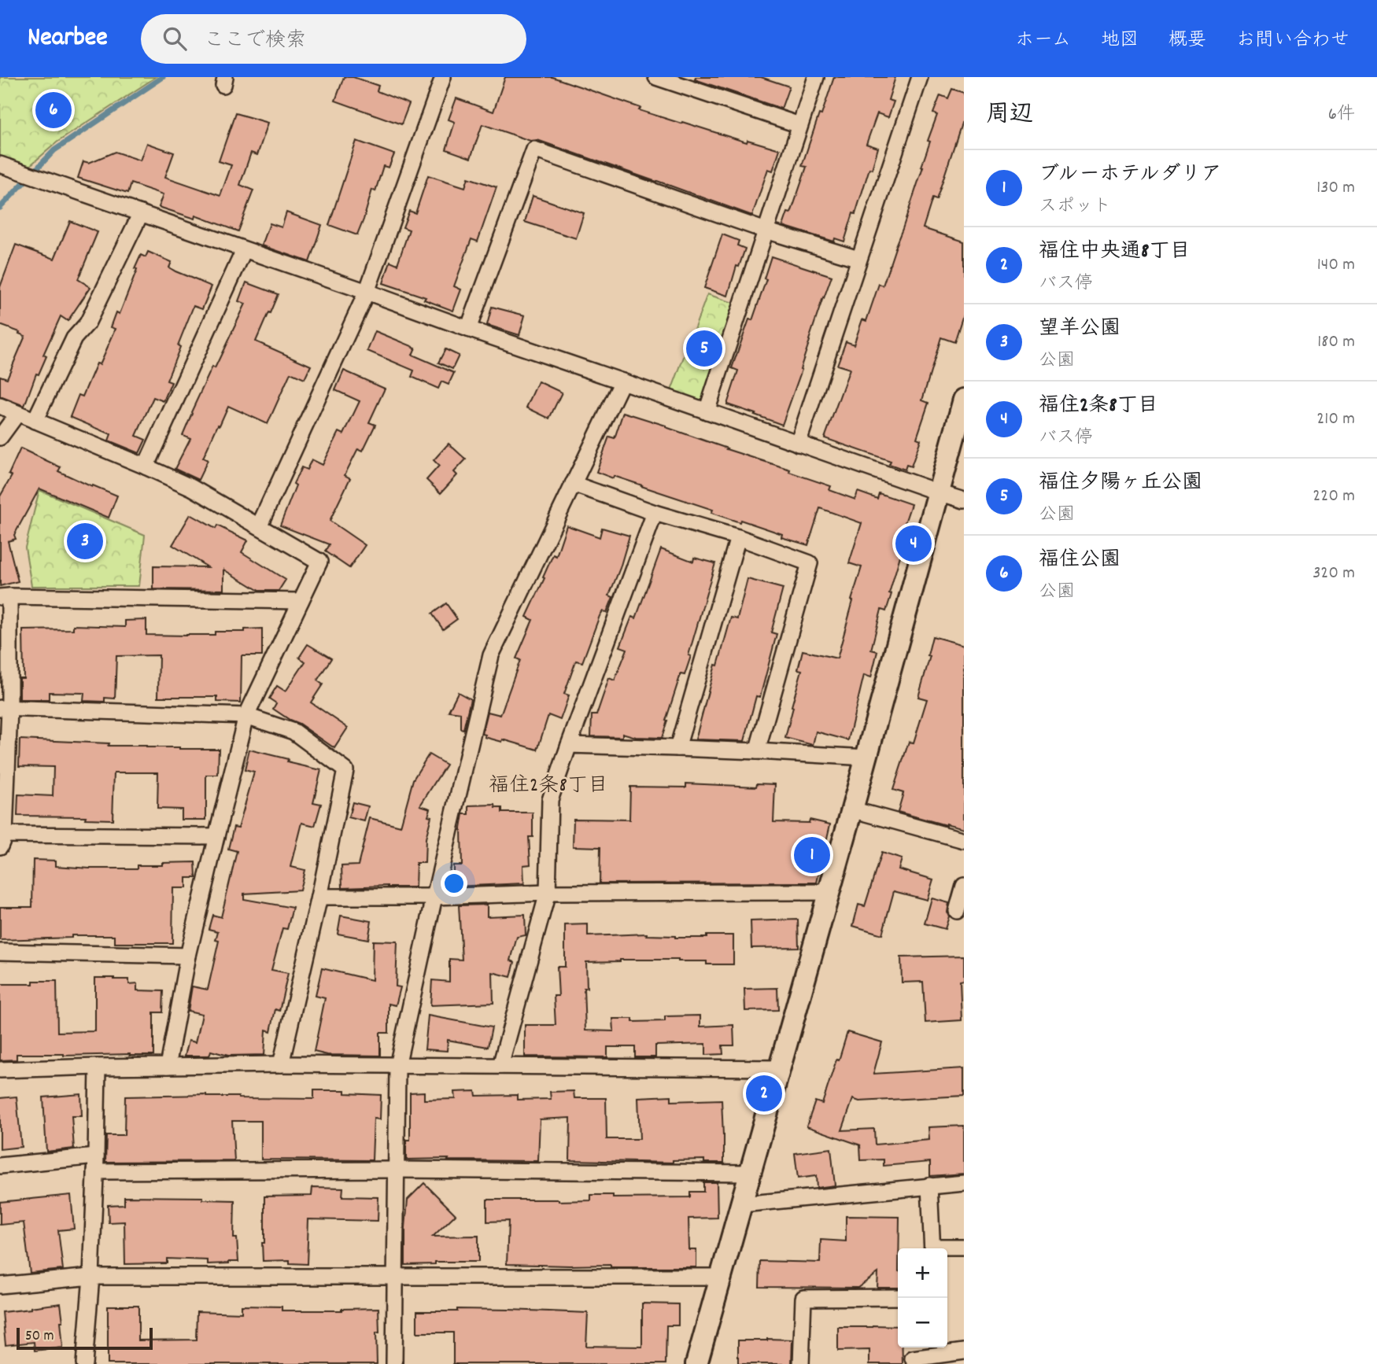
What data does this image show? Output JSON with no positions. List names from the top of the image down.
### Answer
{
  "districts": ["福住2条8丁目"],
  "scale_bar": "50 m",
  "page": {
    "header": "Nearbee",
    "search": "ここで検索",
    "nav": [
      "ホーム",
      "地図",
      "概要",
      "お問い合わせ"
    ],
    "heading": ["周辺", "6件"],
    "pins": [
      "6",
      "5",
      "3",
      "4",
      "1",
      "2"
    ],
    "list": [
      {
        "mark": "1",
        "name": "ブルーホテルダリア",
        "note": "スポット",
        "value": "130 m"
      },
      {
        "mark": "2",
        "name": "福住中央通8丁目",
        "note": "バス停",
        "value": "140 m"
      },
      {
        "mark": "3",
        "name": "望羊公園",
        "note": "公園",
        "value": "180 m"
      },
      {
        "mark": "4",
        "name": "福住2条8丁目",
        "note": "バス停",
        "value": "210 m"
      },
      {
        "mark": "5",
        "name": "福住夕陽ヶ丘公園",
        "note": "公園",
        "value": "220 m"
      },
      {
        "mark": "6",
        "name": "福住公園",
        "note": "公園",
        "value": "320 m"
      }
    ],
    "map_buttons": ["+", "−"],
    "scale": "50 m"
  }
}
